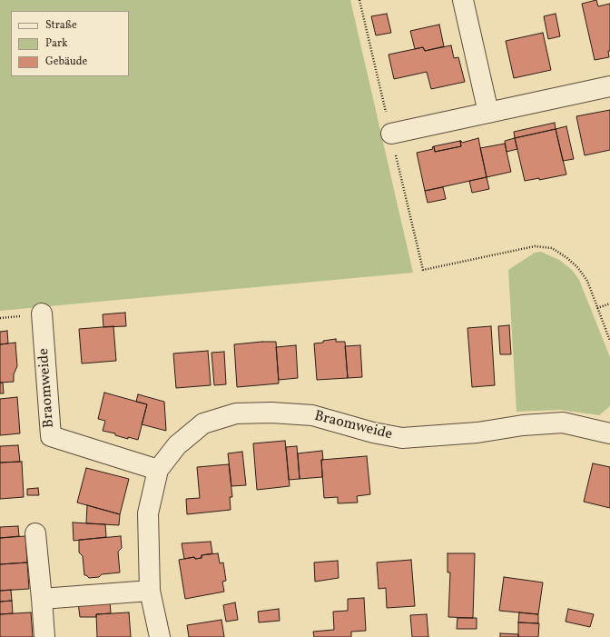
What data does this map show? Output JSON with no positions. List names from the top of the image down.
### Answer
{
  "streets": {
    "street": ["Braomweide"]
  },
  "legend": ["Straße", "Park", "Gebäude"]
}
